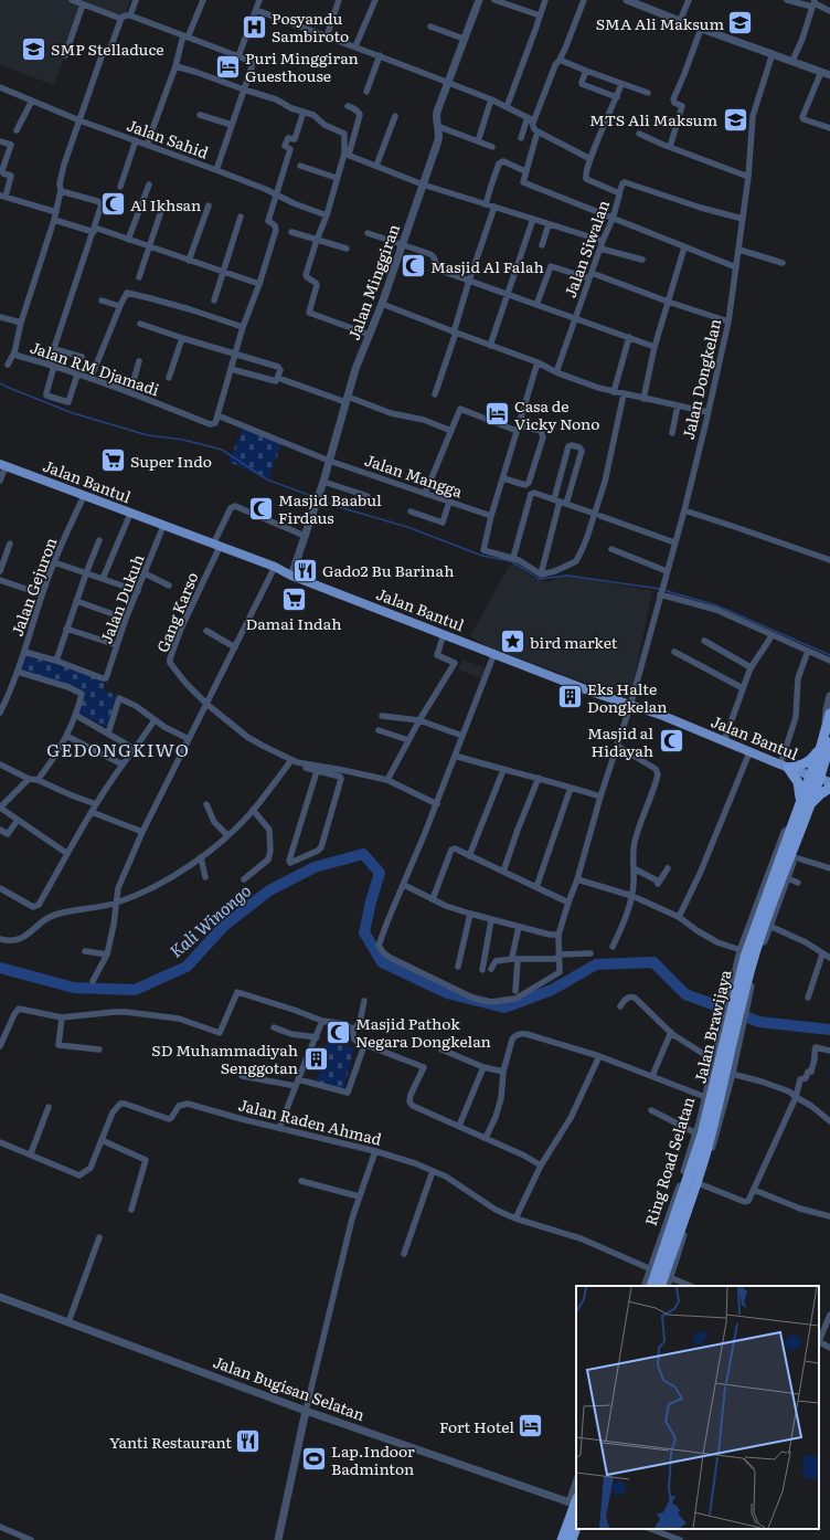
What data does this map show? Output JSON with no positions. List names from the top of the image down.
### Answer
{
  "streets": {
    "highway": ["Jalan Brawijaya"],
    "main road": ["Jalan Bantul"],
    "street": [
      "Jalan Sahid",
      "Jalan Siwalan",
      "Jalan Minggiran",
      "Jalan RM Djamadi",
      "Jalan Dongkelan",
      "Jalan Mangga",
      "Jalan Gejuron",
      "Jalan Dukuh",
      "Gang Karso",
      "Jalan Raden Ahmad",
      "Ring Road Selatan",
      "Jalan Bugisan Selatan"
    ]
  },
  "crossings": [
    ["Jalan Sahid", "Jalan RM Djamadi"],
    ["Jalan Minggiran", "Jalan Mangga"],
    ["Jalan Minggiran", "Jalan Bantul"],
    ["Jalan Dongkelan", "Jalan Bantul"],
    ["Jalan Bantul", "Jalan Gejuron"],
    ["Jalan Bantul", "Jalan Dukuh"],
    ["Jalan Bantul", "Gang Karso"],
    ["Jalan Bantul", "Jalan Brawijaya"],
    ["Jalan Brawijaya", "Ring Road Selatan"],
    ["Jalan Raden Ahmad", "Ring Road Selatan"]
  ],
  "districts": ["GEDONGKIWO"],
  "water": ["Kali Winongo"],
  "places": {
    "school or university": ["SMA Ali Maksum", "SMP Stelladuce", "MTS Ali Maksum"],
    "hospital": ["Posyandu Sambiroto"],
    "hotel": ["Puri Minggiran Guesthouse", "Casa de Vicky Nono", "Fort Hotel"],
    "mosque": [
      "Al Ikhsan",
      "Masjid Al Falah",
      "Masjid Baabul Firdaus",
      "Masjid al Hidayah",
      "Masjid Pathok Negara Dongkelan"
    ],
    "supermarket": ["Super Indo", "Damai Indah"],
    "restaurant": ["Gado2 Bu Barinah", "Yanti Restaurant"],
    "place": ["bird market"],
    "building": ["Eks Halte Dongkelan", "SD Muhammadiyah Senggotan"],
    "sports": ["Lap.Indoor Badminton"]
  }
}
